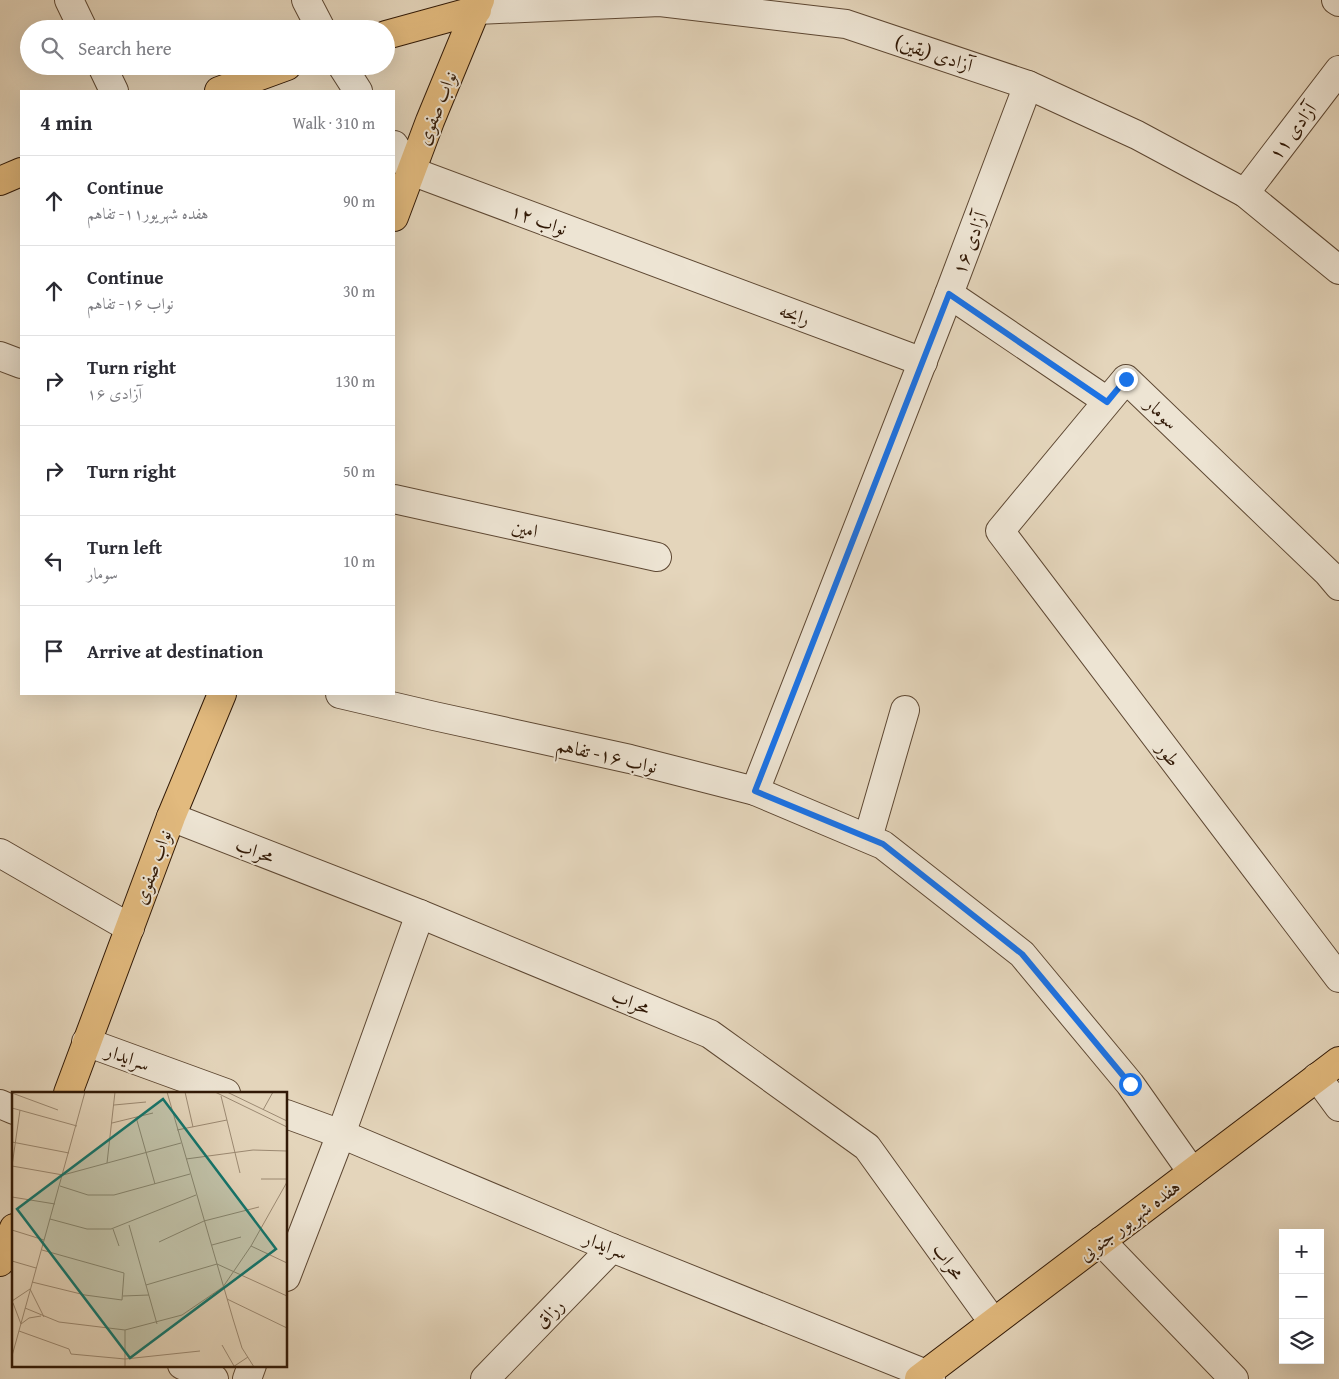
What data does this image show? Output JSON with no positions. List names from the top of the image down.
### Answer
{
  "streets": {
    "main road": ["نواب صفوی", "هفده شهریور جنوبی"],
    "street": [
      "آزادی (یقین)",
      "آزادی ۱۱",
      "نواب ۱‍۲",
      "آزادی ۱۶",
      "رایحه",
      "سومار",
      "امین",
      "طور",
      "نواب ۱۶- تفاهم",
      "محراب",
      "سرایدار",
      "رزاق"
    ]
  },
  "crossings": [
    ["آزادی (یقین)", "نواب صفوی"],
    ["آزادی (یقین)", "آزادی ۱۱"],
    ["آزادی (یقین)", "آزادی ۱۶"],
    ["نواب صفوی", "نواب ۱‍۲"],
    ["نواب صفوی", "محراب"],
    ["نواب صفوی", "سرایدار"],
    ["نواب ۱‍۲", "رایحه"],
    ["آزادی ۱۶", "رایحه"],
    ["آزادی ۱۶", "نواب ۱۶- تفاهم"],
    ["سومار", "طور"],
    ["نواب ۱۶- تفاهم", "هفده شهریور جنوبی"],
    ["محراب", "هفده شهریور جنوبی"],
    ["سرایدار", "هفده شهریور جنوبی"],
    ["سرایدار", "رزاق"]
  ],
  "page": {
    "search": "Search here",
    "heading": ["4 min", "Walk · 310 m"],
    "list": [
      ["Continue", "هفده شهریور۱۱- تفاهم", "90 m"],
      ["Continue", "نواب ۱۶- تفاهم", "30 m"],
      ["Turn right", "آزادی ۱۶", "130 m"],
      ["Turn right", "50 m"],
      ["Turn left", "سومار", "10 m"],
      "Arrive at destination"
    ],
    "map_buttons": ["+", "−"]
  }
}
